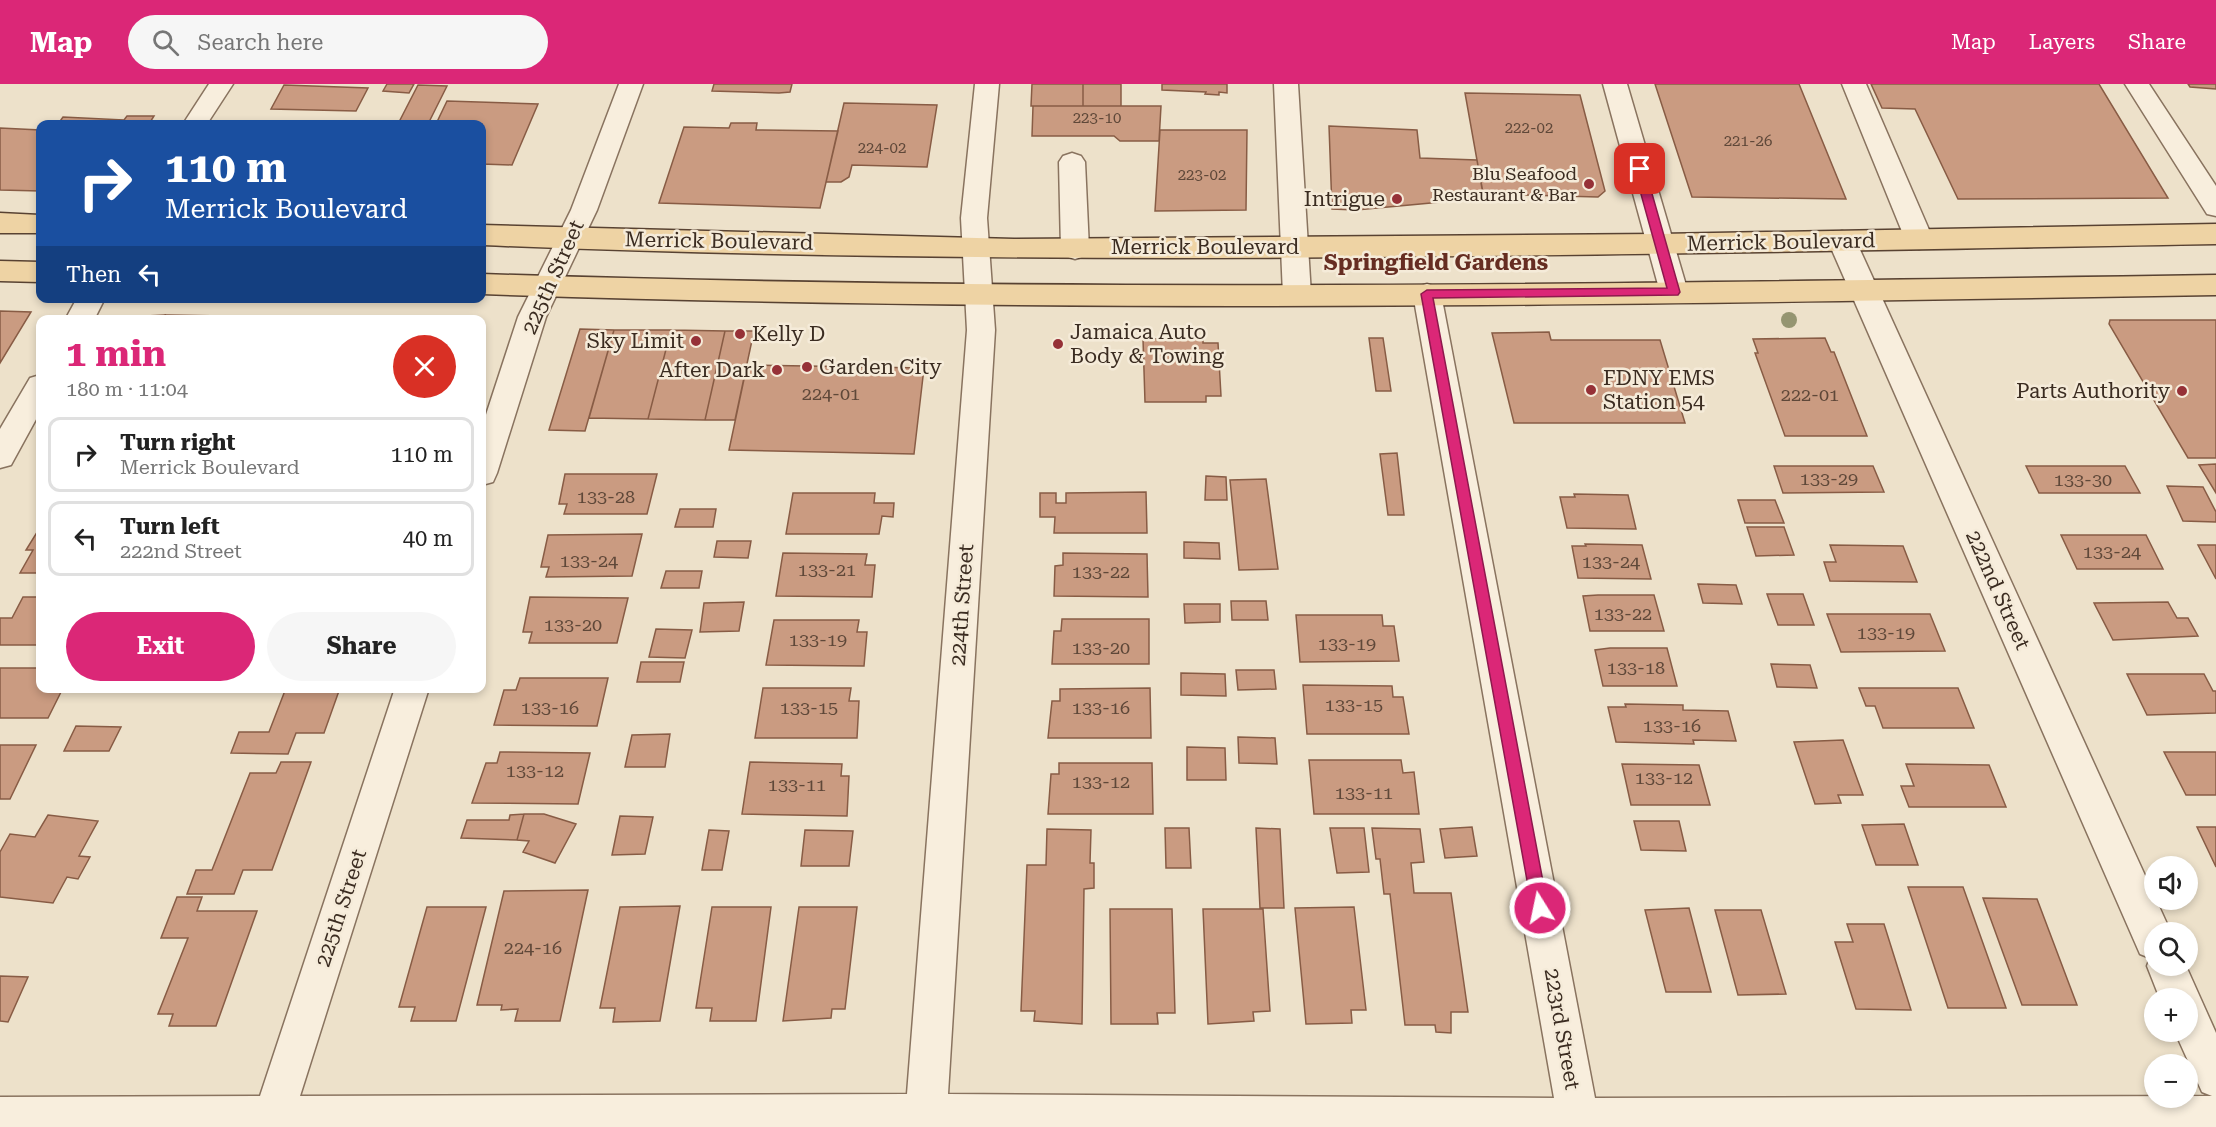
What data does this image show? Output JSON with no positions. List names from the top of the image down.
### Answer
{
  "streets": {
    "main road": ["Merrick Boulevard"],
    "street": [
      "225th Street",
      "222nd Street",
      "224th Street",
      "223rd Street"
    ]
  },
  "crossings": [
    ["Merrick Boulevard", "225th Street"],
    ["Merrick Boulevard", "222nd Street"],
    ["Merrick Boulevard", "224th Street"]
  ],
  "districts": ["Springfield Gardens"],
  "places": [
    "Blu Seafood Restaurant & Bar",
    "Intrigue",
    "Kelly D",
    "Sky Limit",
    "Jamaica Auto Body & Towing",
    "Garden City",
    "After Dark",
    "FDNY EMS Station 54",
    "Parts Authority"
  ],
  "house_numbers": [
    "223-10",
    "222-02",
    "221-26",
    "224-02",
    "223-02",
    "224-01",
    "222-01",
    "133-29",
    "133-30",
    "133-28",
    "133-24",
    "133-24",
    "133-24",
    "133-21",
    "133-22",
    "133-22",
    "133-20",
    "133-19",
    "133-19",
    "133-19",
    "133-20",
    "133-18",
    "133-15",
    "133-16",
    "133-15",
    "133-16",
    "133-16",
    "133-12",
    "133-12",
    "133-12",
    "133-11",
    "133-11",
    "224-16"
  ],
  "page": {
    "header": "Map",
    "search": "Search here",
    "nav": ["Map", "Layers", "Share"],
    "turn": ["110 m", "Merrick Boulevard"],
    "then": "Then",
    "heading": ["1 min", "180 m · 11:04"],
    "list": [
      {
        "name": "Turn right",
        "note": "Merrick Boulevard",
        "value": "110 m"
      },
      {
        "name": "Turn left",
        "note": "222nd Street",
        "value": "40 m"
      }
    ],
    "buttons": ["Exit", "Share"],
    "map_buttons": ["+", "−"]
  }
}
